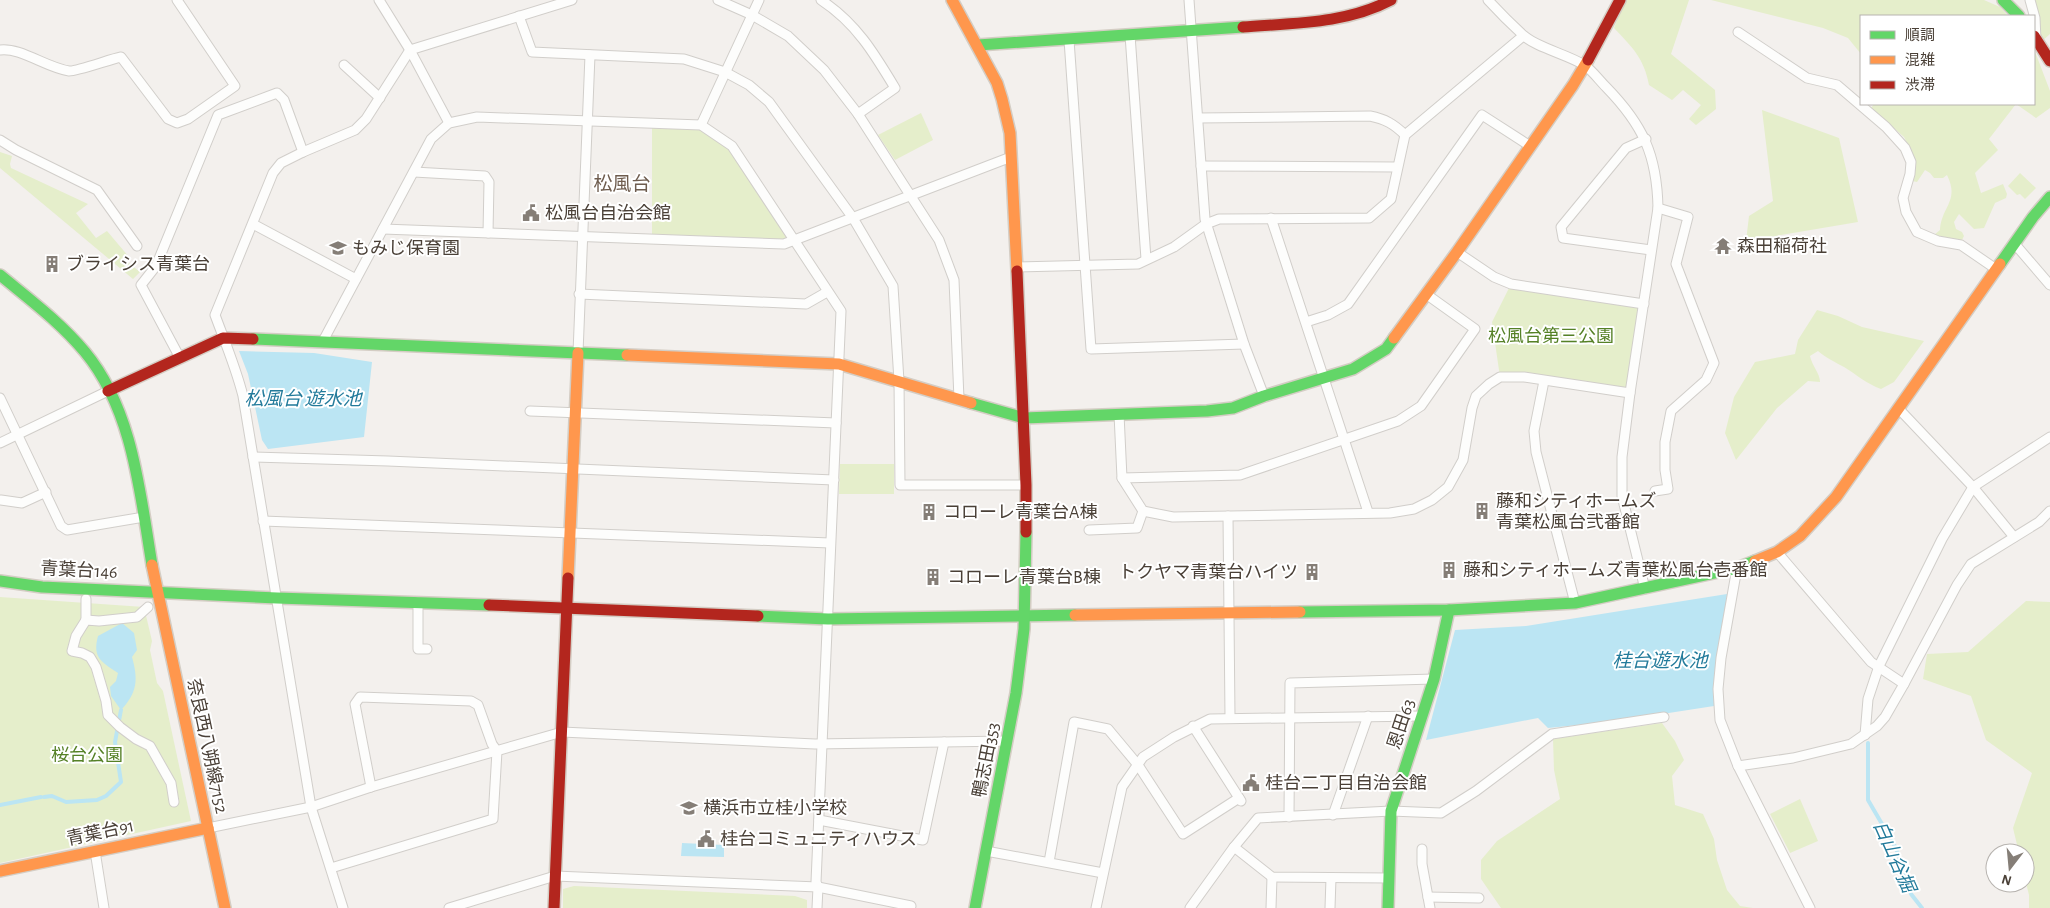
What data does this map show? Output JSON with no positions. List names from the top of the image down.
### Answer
{
  "streets": {
    "street": [
      "青葉台146",
      "恩田63",
      "奈良西八朔線7152",
      "鴨志田353",
      "青葉台91"
    ]
  },
  "crossings": [
    ["青葉台146", "恩田63"],
    ["青葉台146", "奈良西八朔線7152"],
    ["青葉台146", "鴨志田353"],
    ["奈良西八朔線7152", "青葉台91"]
  ],
  "districts": ["松風台"],
  "water": ["松風台 遊水池", "桂台遊水池", "白山谷掘"],
  "parks": ["松風台第三公園", "桜台公園"],
  "places": {
    "public building": ["松風台自治会館", "桂台二丁目自治会館", "桂台コミュニティハウス"],
    "temple": ["森田稲荷社"],
    "school or university": ["もみじ保育園", "横浜市立桂小学校"],
    "building": [
      "ブライシス青葉台",
      "藤和シティホームズ 青葉松風台弐番館",
      "コローレ青葉台A棟",
      "藤和シティホームズ青葉松風台壱番館",
      "トクヤマ青葉台ハイツ",
      "コローレ青葉台B棟"
    ]
  },
  "legend": ["順調", "混雑", "渋滞"],
  "north": "bottom"
}
